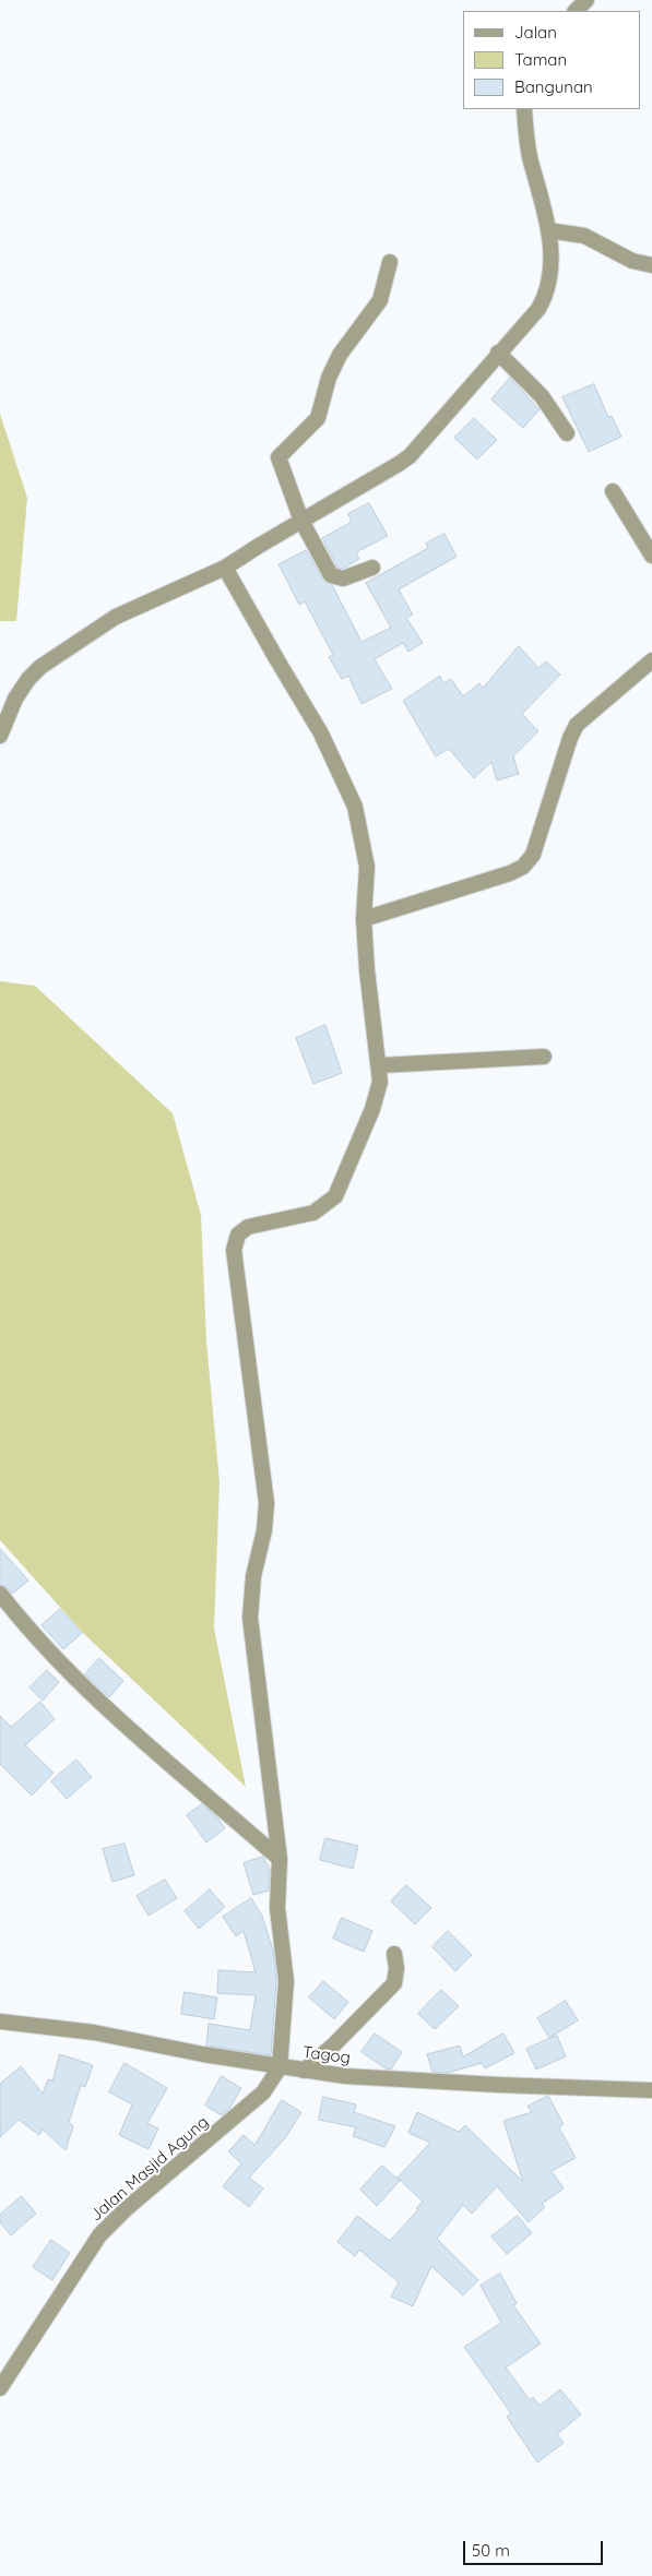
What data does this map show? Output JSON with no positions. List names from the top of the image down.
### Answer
{
  "streets": {
    "street": ["Tagog", "Jalan Masjid Agung"]
  },
  "crossings": [
    ["Tagog", "Jalan Masjid Agung"]
  ],
  "legend": ["Jalan", "Taman", "Bangunan"],
  "scale_bar": "50 m"
}
